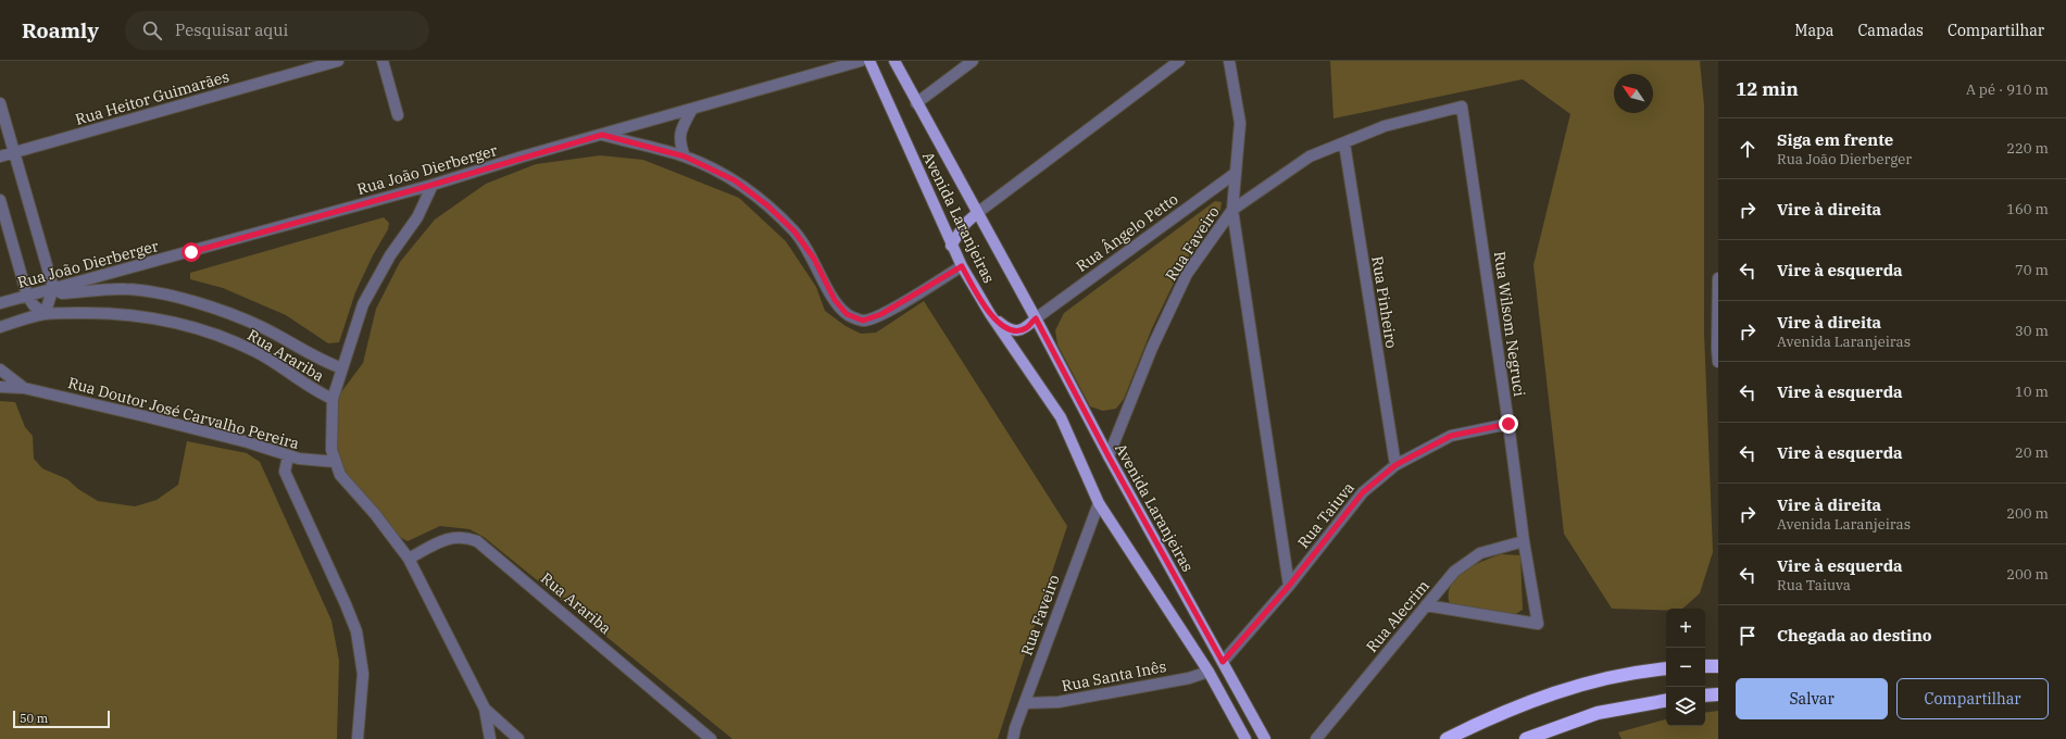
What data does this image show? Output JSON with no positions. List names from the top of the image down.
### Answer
{
  "streets": {
    "main road": ["Avenida Laranjeiras"],
    "street": [
      "Rua Heitor Guimarães",
      "Rua João Dierberger",
      "Rua Ângelo Petto",
      "Rua Faveiro",
      "Rua Pinheiro",
      "Rua Wilsom Negruci",
      "Rua Arariba",
      "Rua Doutor José Carvalho Pereira",
      "Rua Taiuva",
      "Rua Alecrim",
      "Rua Santa Inês"
    ]
  },
  "crossings": [
    ["Rua João Dierberger", "Rua Arariba"],
    ["Avenida Laranjeiras", "Rua Ângelo Petto"],
    ["Avenida Laranjeiras", "Rua Faveiro"],
    ["Avenida Laranjeiras", "Rua Taiuva"],
    ["Avenida Laranjeiras", "Rua Santa Inês"],
    ["Rua Faveiro", "Rua Pinheiro"],
    ["Rua Faveiro", "Rua Wilsom Negruci"],
    ["Rua Faveiro", "Rua Santa Inês"],
    ["Rua Pinheiro", "Rua Taiuva"],
    ["Rua Wilsom Negruci", "Rua Taiuva"],
    ["Rua Wilsom Negruci", "Rua Alecrim"]
  ],
  "scale_bar": "50 m",
  "north": "top left",
  "page": {
    "header": "Roamly",
    "search": "Pesquisar aqui",
    "nav": ["Mapa", "Camadas", "Compartilhar"],
    "heading": ["12 min", "A pé · 910 m"],
    "list": [
      ["Siga em frente", "Rua João Dierberger", "220 m"],
      ["Vire à direita", "160 m"],
      ["Vire à esquerda", "70 m"],
      ["Vire à direita", "Avenida Laranjeiras", "30 m"],
      ["Vire à esquerda", "10 m"],
      ["Vire à esquerda", "20 m"],
      ["Vire à direita", "Avenida Laranjeiras", "200 m"],
      ["Vire à esquerda", "Rua Taiuva", "200 m"],
      "Chegada ao destino"
    ],
    "map_buttons": ["+", "−"],
    "buttons": ["Salvar", "Compartilhar"],
    "scale": "50 m"
  }
}
